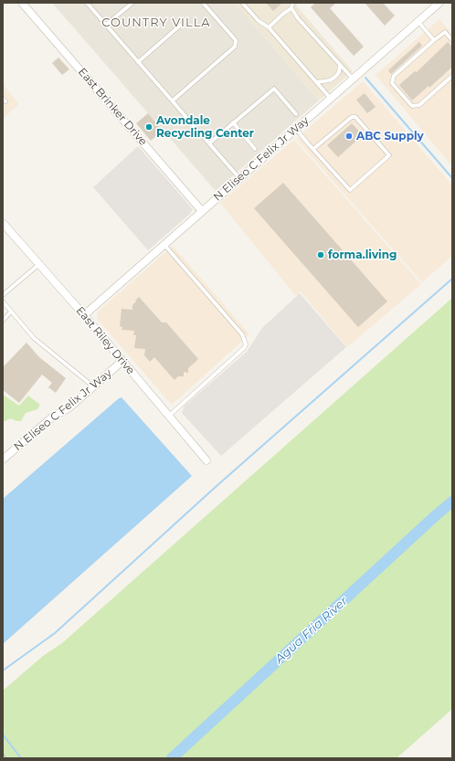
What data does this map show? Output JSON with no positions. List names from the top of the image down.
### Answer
{
  "streets": {
    "street": ["East Brinker Drive", "N Eliseo C Felix Jr Way", "East Riley Drive"]
  },
  "crossings": [
    ["East Brinker Drive", "N Eliseo C Felix Jr Way"],
    ["N Eliseo C Felix Jr Way", "East Riley Drive"]
  ],
  "districts": ["COUNTRY VILLA"],
  "water": ["Agua Fria River"],
  "places": ["Avondale Recycling Center", "ABC Supply", "forma.living"]
}
